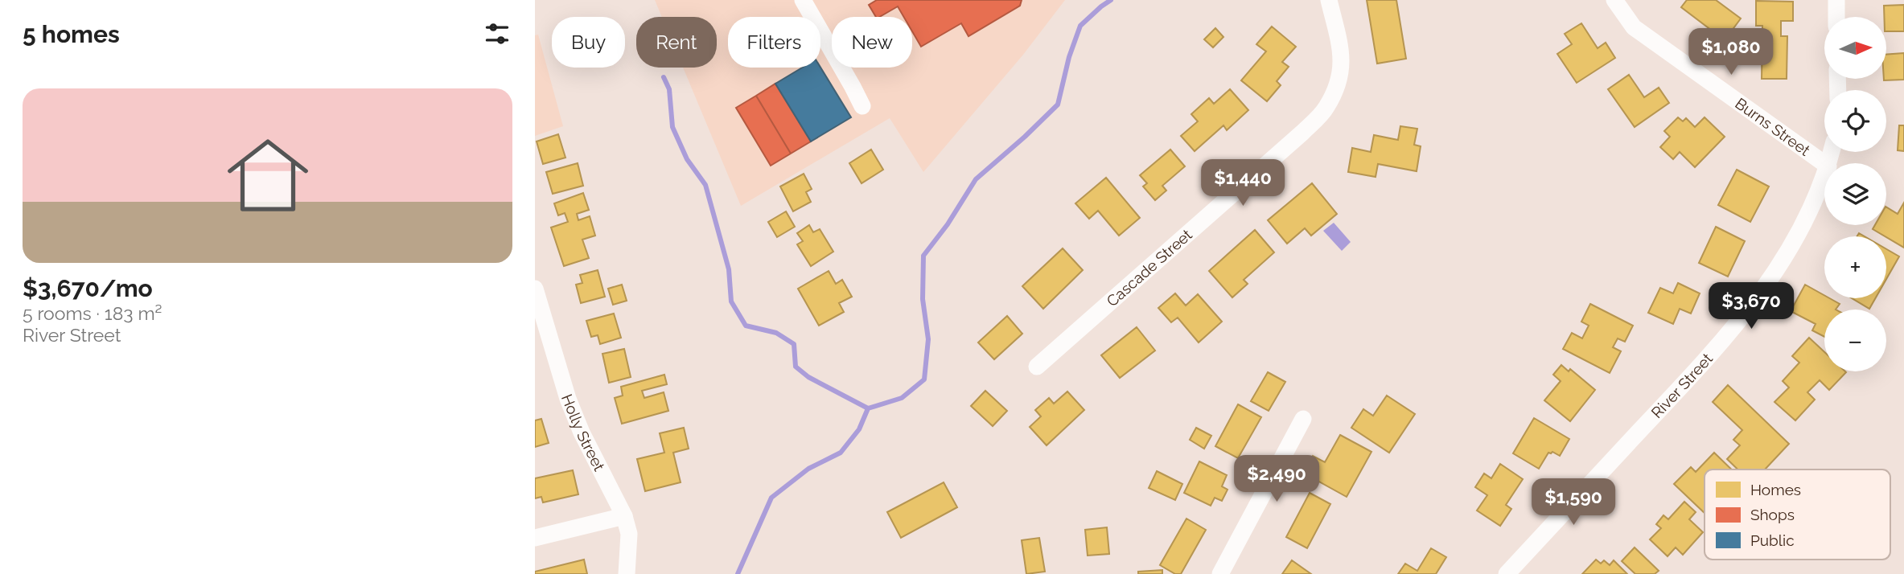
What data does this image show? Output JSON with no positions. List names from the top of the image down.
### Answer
{
  "streets": {
    "street": [
      "Burns Street",
      "Cascade Street",
      "River Street",
      "Holly Street"
    ]
  },
  "legend": ["Homes", "Shops", "Public"],
  "north": "right",
  "page": {
    "heading": "5 homes",
    "map_buttons": ["+", "−"],
    "chip": [
      "Buy",
      "Rent",
      "Filters",
      "New"
    ],
    "price": [
      "$1,080",
      "$1,440",
      "$3,670",
      "$2,490",
      "$1,590"
    ],
    "list": [
      {
        "name": "$3,670/mo",
        "note": "5 rooms · 183 m² · River Street"
      }
    ]
  }
}
